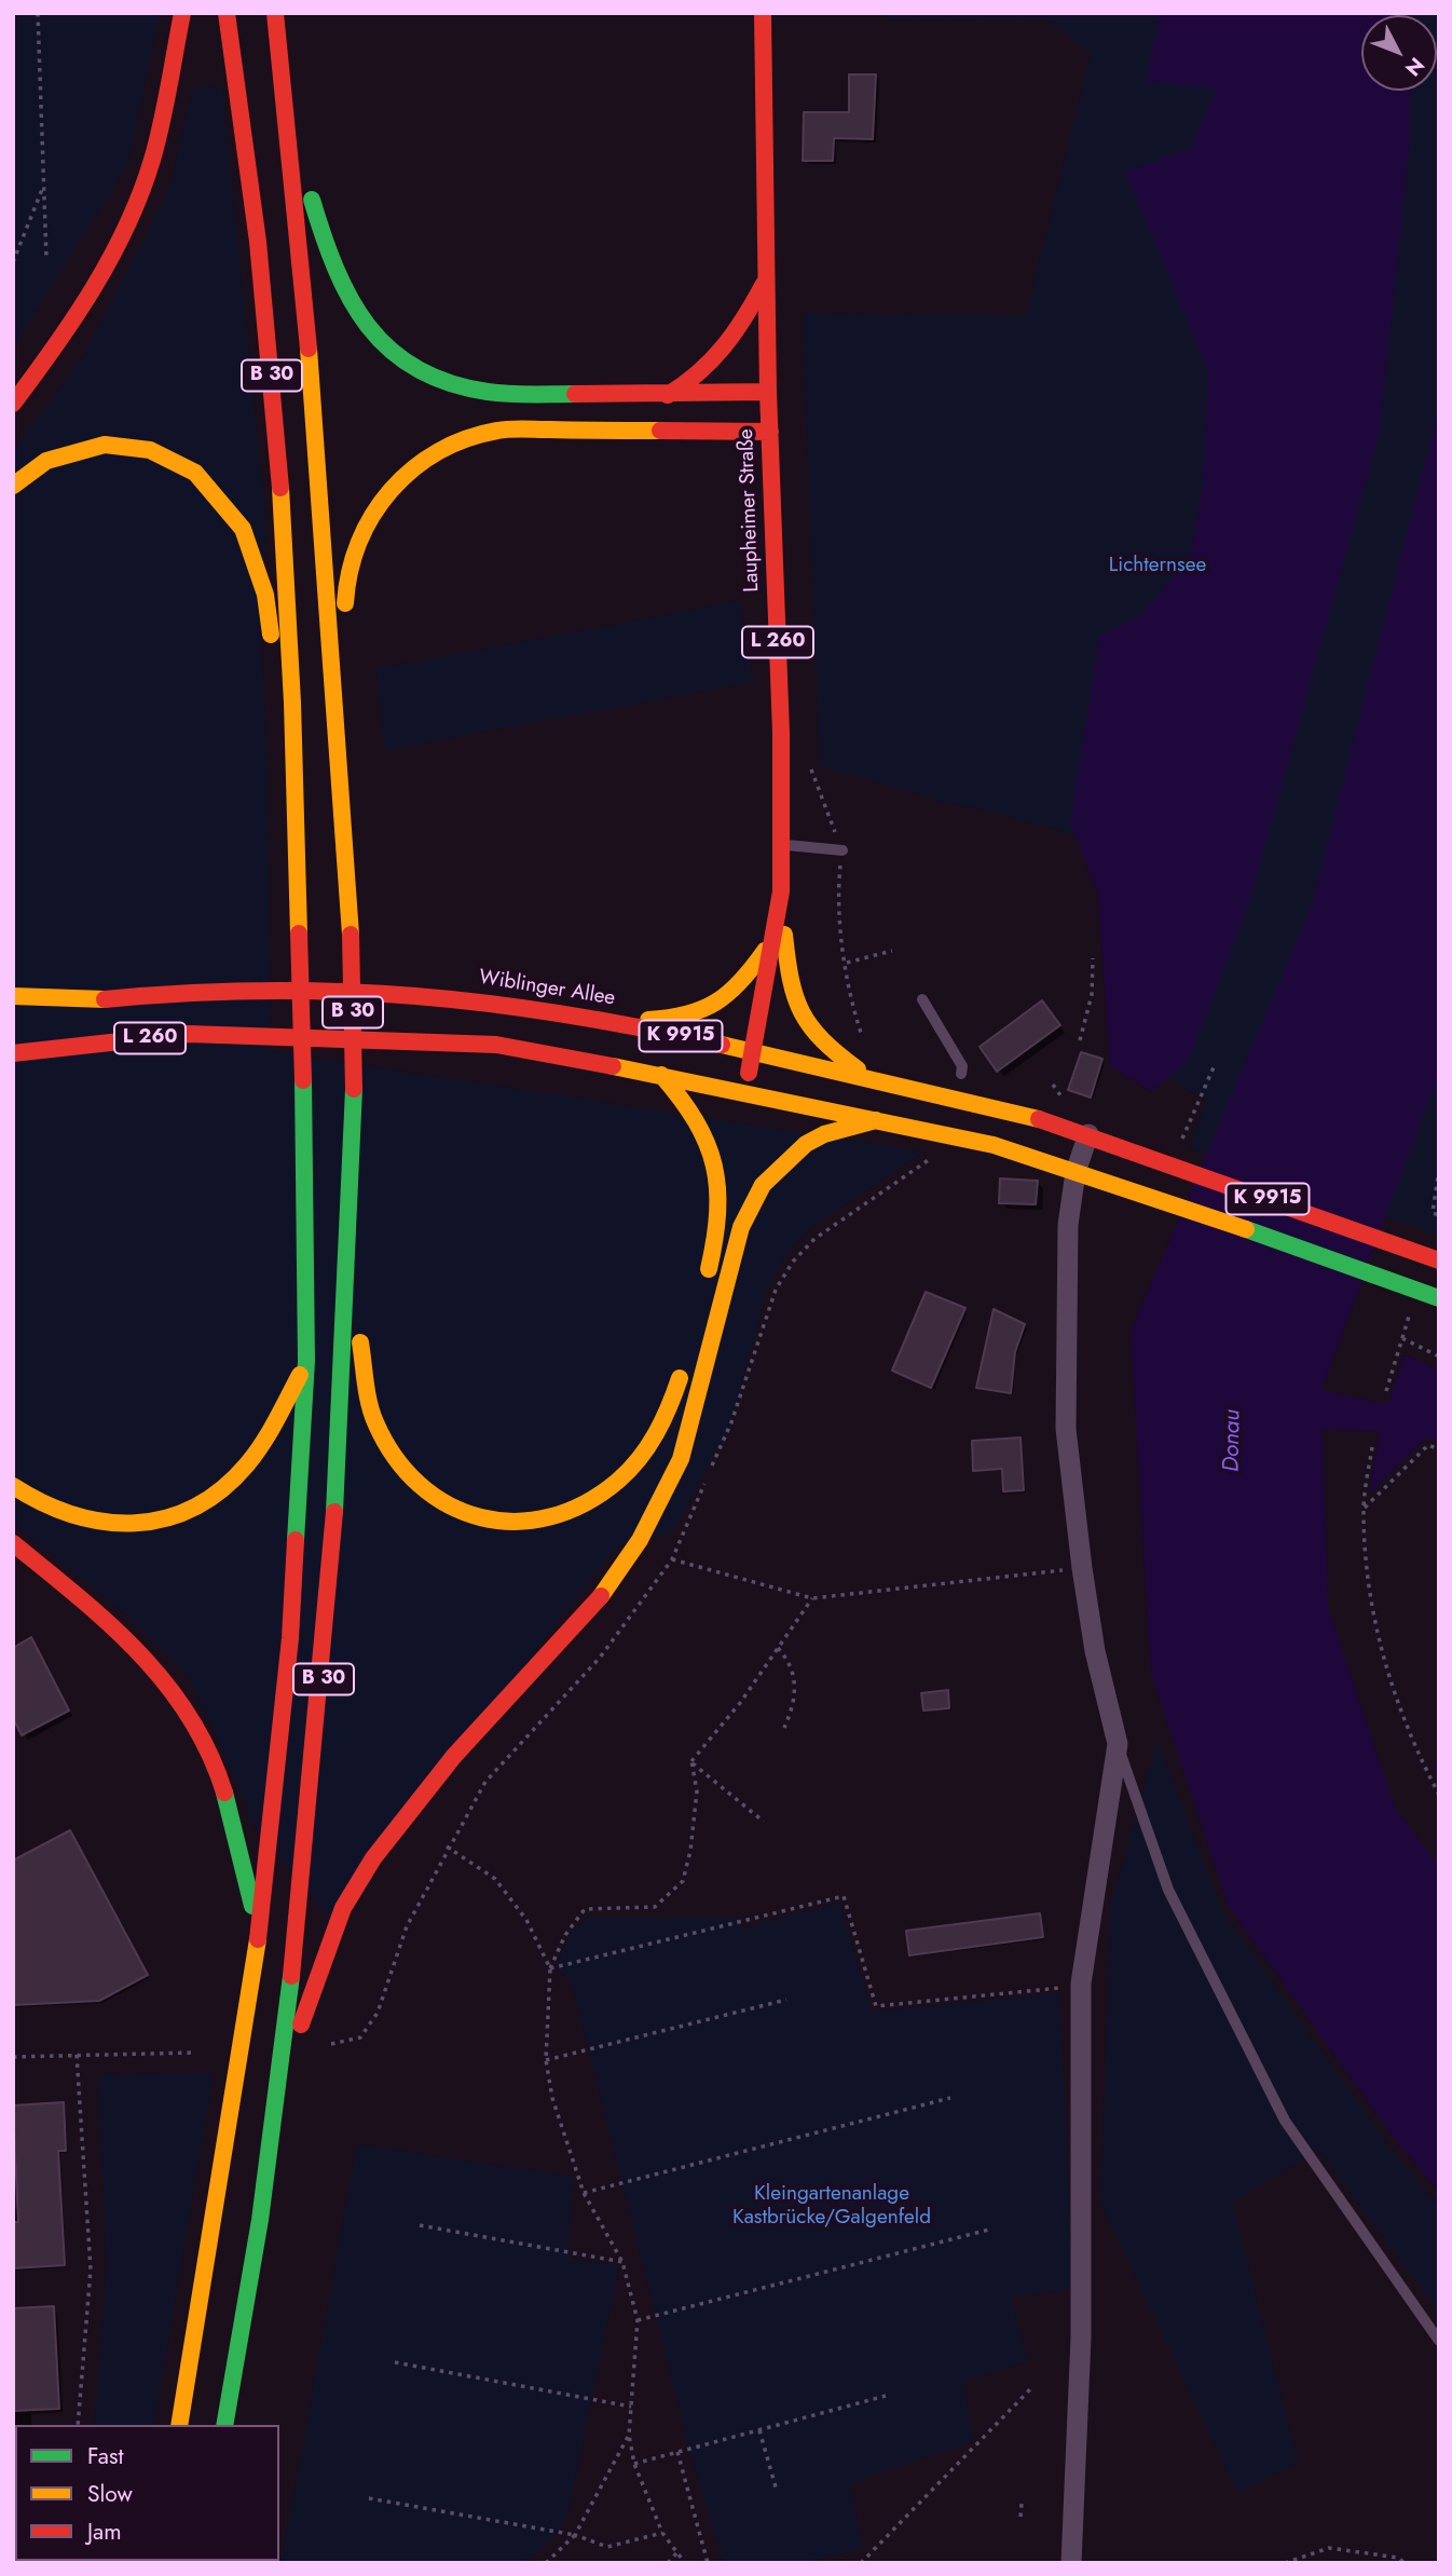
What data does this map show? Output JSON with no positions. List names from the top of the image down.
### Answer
{
  "streets": {
    "main road": [
      "B 30",
      "Laupheimer Straße",
      "L 260",
      "Wiblinger Allee",
      "K 9915"
    ]
  },
  "crossings": [
    ["Laupheimer Straße", "L 260"],
    ["Laupheimer Straße", "Wiblinger Allee"],
    ["Laupheimer Straße", "K 9915"],
    ["L 260", "Wiblinger Allee"],
    ["L 260", "K 9915"]
  ],
  "water": ["Donau"],
  "parks": ["Lichternsee", "Kleingartenanlage Kastbrücke/Galgenfeld"],
  "legend": ["Fast", "Slow", "Jam"],
  "north": "bottom right"
}
